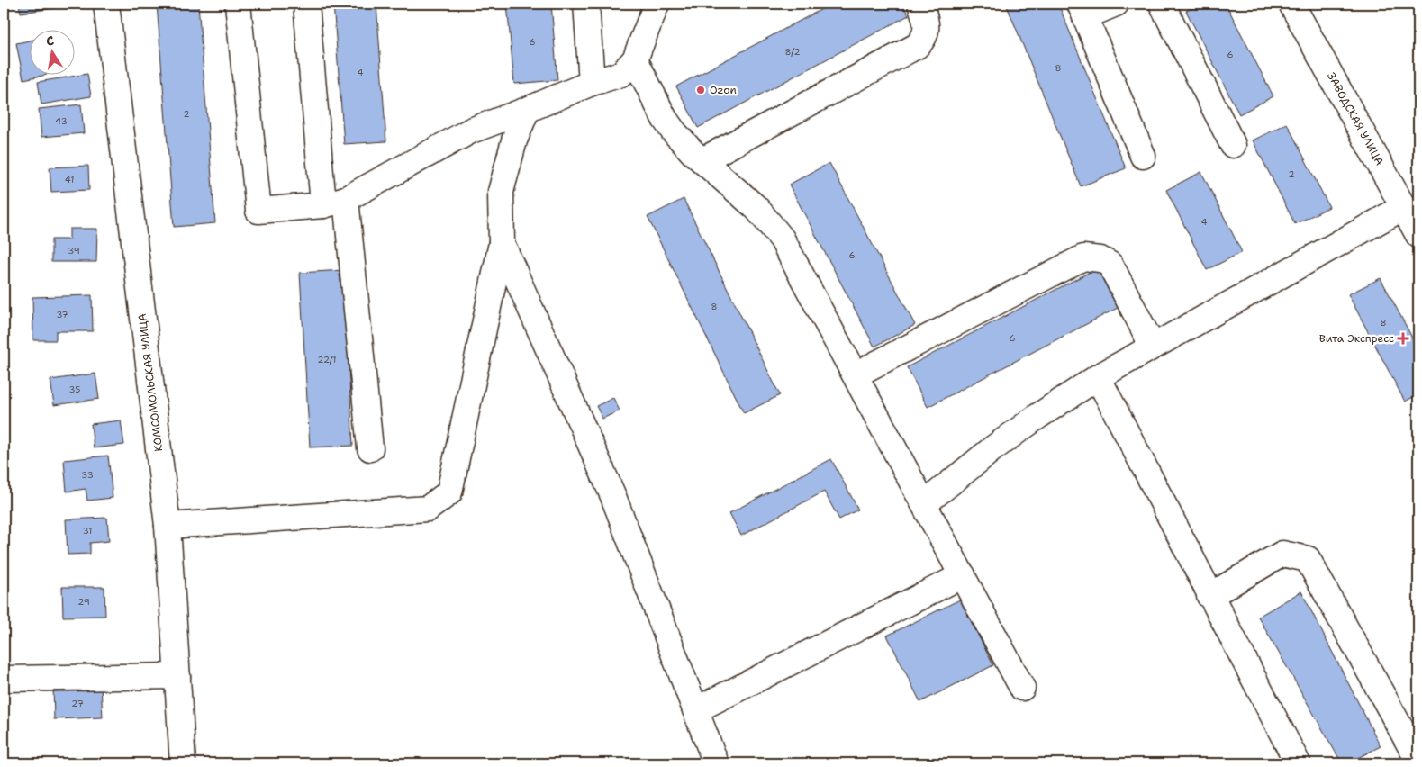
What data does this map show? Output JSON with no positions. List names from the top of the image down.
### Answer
{
  "streets": {
    "street": ["ЗАВОДСКАЯ УЛИЦА", "КОМСОМОЛЬСКАЯ УЛИЦА"]
  },
  "places": {
    "other": ["Ozon"],
    "health": ["Вита Экспресс"]
  },
  "house_numbers": [
    "6",
    "8/2",
    "6",
    "8",
    "4",
    "2",
    "43",
    "2",
    "41",
    "4",
    "39",
    "6",
    "8",
    "37",
    "8",
    "6",
    "22/1",
    "35",
    "33",
    "31",
    "29",
    "27"
  ],
  "north": "top"
}
